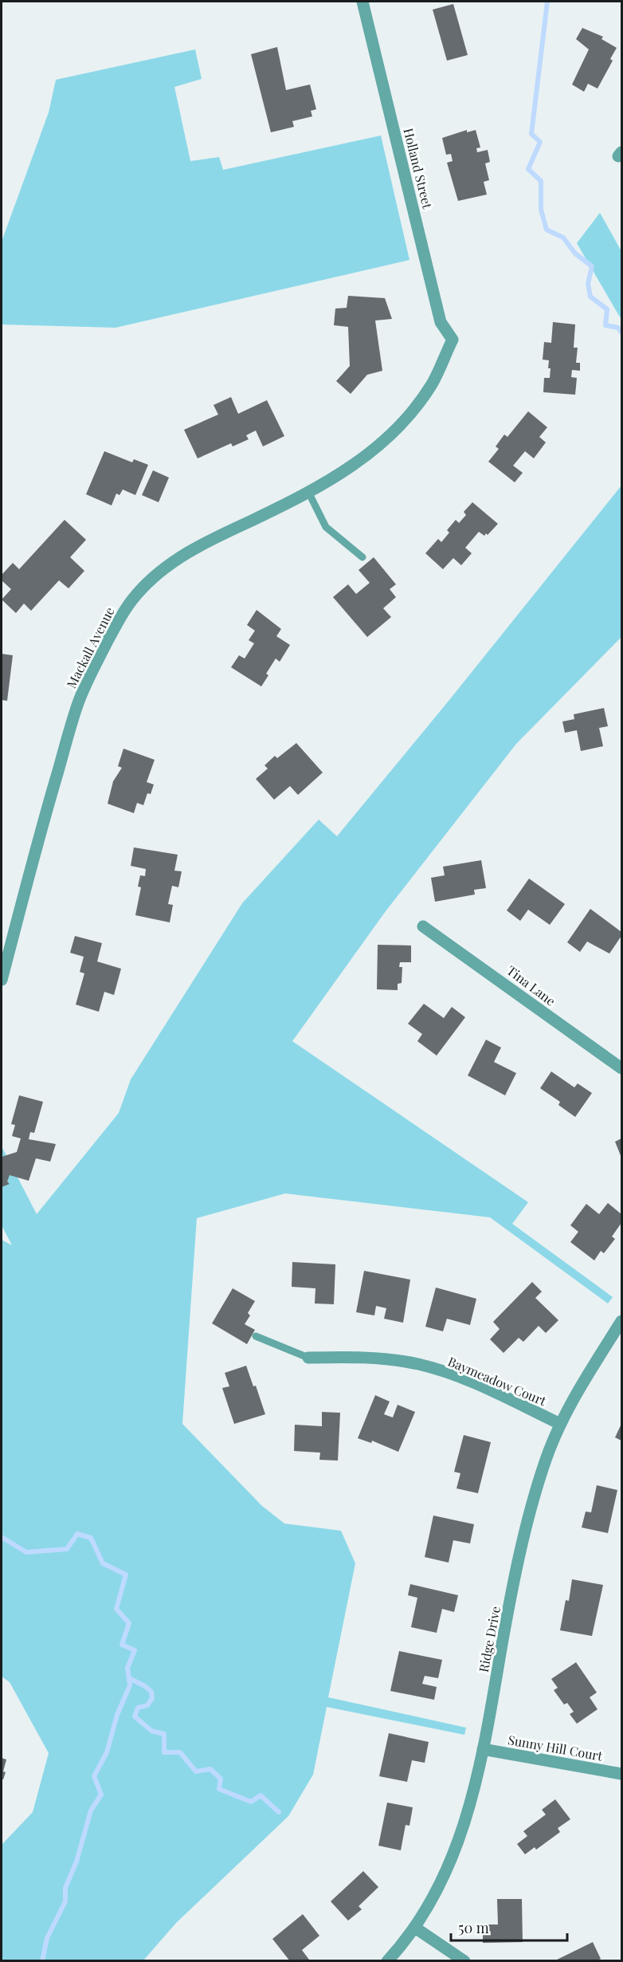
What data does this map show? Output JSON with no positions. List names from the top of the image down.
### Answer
{
  "streets": {
    "street": [
      "Holland Street",
      "Mackall Avenue",
      "Tina Lane",
      "Baymeadow Court",
      "Ridge Drive",
      "Sunny Hill Court"
    ]
  },
  "crossings": [
    ["Holland Street", "Mackall Avenue"],
    ["Baymeadow Court", "Ridge Drive"],
    ["Ridge Drive", "Sunny Hill Court"]
  ],
  "scale_bar": "50 m"
}
